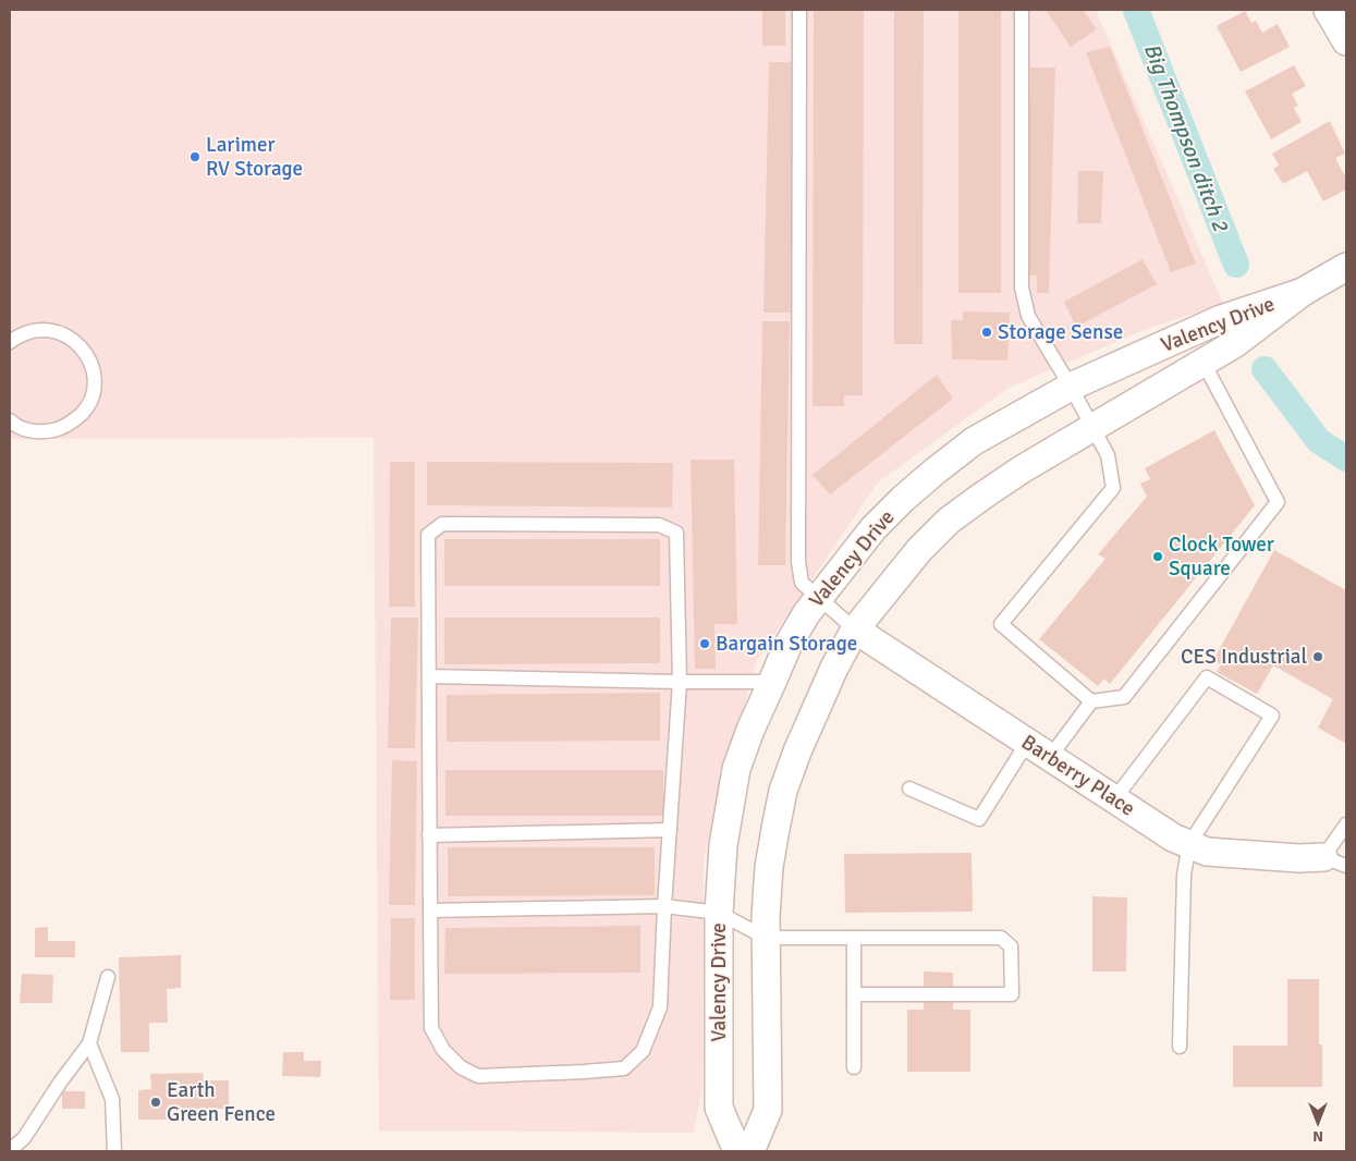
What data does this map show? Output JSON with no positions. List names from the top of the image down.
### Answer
{
  "streets": {
    "street": ["Valency Drive", "Barberry Place"]
  },
  "crossings": [
    ["Valency Drive", "Barberry Place"]
  ],
  "water": ["Big Thompson ditch 2"],
  "places": [
    "Larimer RV Storage",
    "Storage Sense",
    "Clock Tower Square",
    "Bargain Storage",
    "CES Industrial",
    "Earth Green Fence"
  ],
  "north": "bottom"
}
